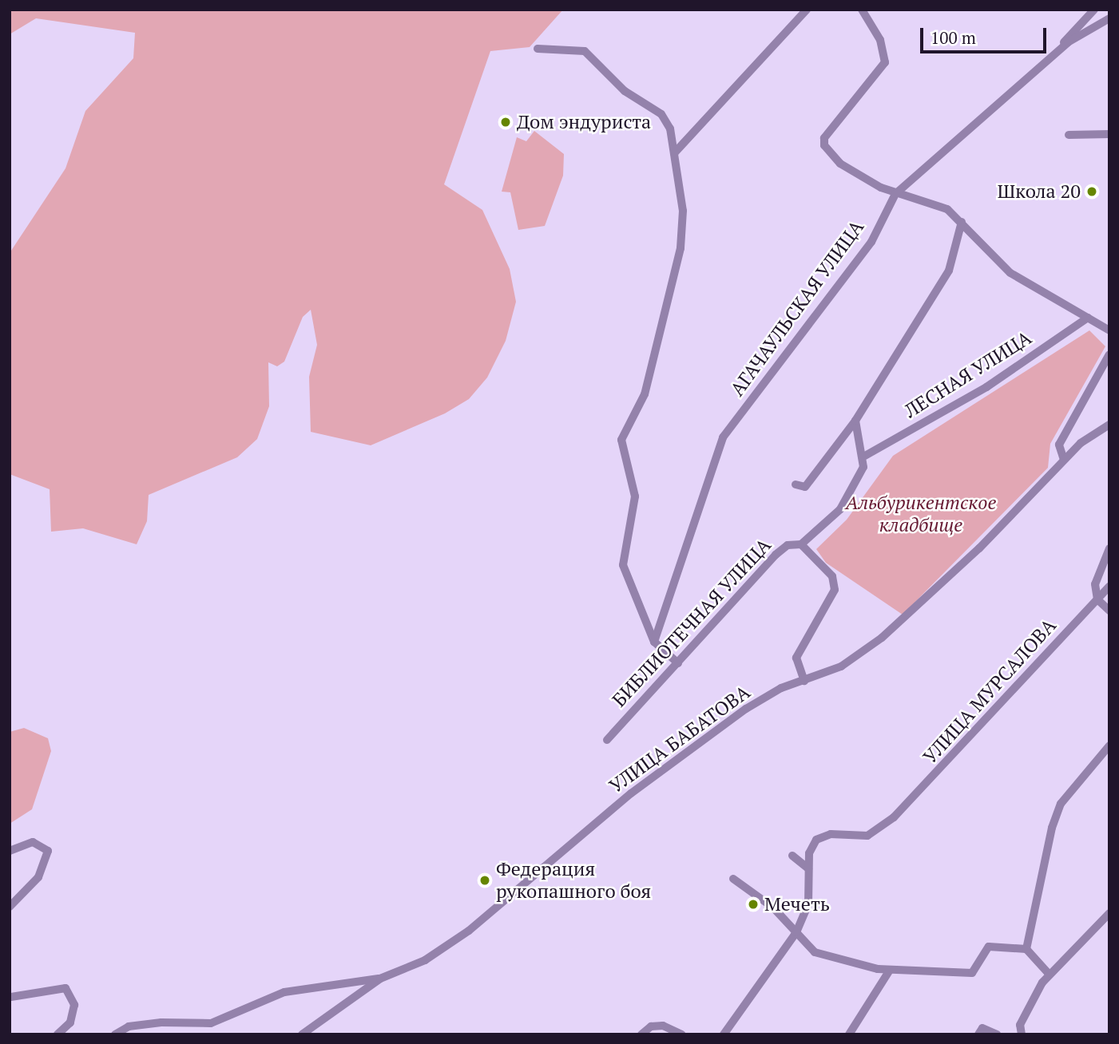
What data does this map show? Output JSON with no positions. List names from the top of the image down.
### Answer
{
  "streets": {
    "street": [
      "АГАЧАУЛЬСКАЯ УЛИЦА",
      "ЛЕСНАЯ УЛИЦА",
      "БИБЛИОТЕЧНАЯ УЛИЦА",
      "УЛИЦА МУРСАЛОВА",
      "УЛИЦА БАБАТОВА"
    ]
  },
  "crossings": [
    ["ЛЕСНАЯ УЛИЦА", "БИБЛИОТЕЧНАЯ УЛИЦА"]
  ],
  "parks": ["Альбурикентское кладбище"],
  "places": [
    "Дом эндуриста",
    "Школа 20",
    "Федерация рукопашного боя",
    "Мечеть"
  ],
  "scale_bar": "100 m"
}
